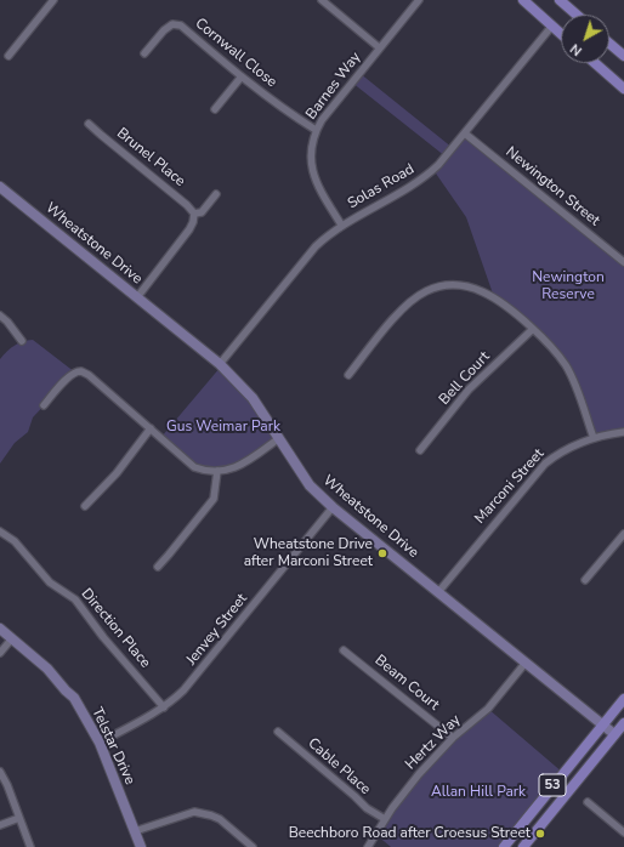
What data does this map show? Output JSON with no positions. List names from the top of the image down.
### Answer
{
  "streets": {
    "main road": ["53"],
    "street": [
      "Cornwall Close",
      "Barnes Way",
      "Brunel Place",
      "Solas Road",
      "Newington Street",
      "Wheatstone Drive",
      "Bell Court",
      "Marconi Street",
      "Direction Place",
      "Jenvey Street",
      "Beam Court",
      "Hertz Way",
      "Telstar Drive",
      "Cable Place"
    ]
  },
  "crossings": [
    ["Cornwall Close", "Barnes Way"],
    ["Barnes Way", "Solas Road"],
    ["Solas Road", "Newington Street"],
    ["Solas Road", "Wheatstone Drive"],
    ["Wheatstone Drive", "Marconi Street"],
    ["Wheatstone Drive", "Jenvey Street"],
    ["Wheatstone Drive", "Hertz Way"],
    ["Wheatstone Drive", "53"],
    ["Direction Place", "Jenvey Street"],
    ["Jenvey Street", "Telstar Drive"],
    ["Beam Court", "Hertz Way"],
    ["Hertz Way", "Cable Place"]
  ],
  "parks": ["Newington Reserve", "Gus Weimar Park", "Allan Hill Park"],
  "places": ["Wheatstone Drive after Marconi Street", "Beechboro Road after Croesus Street"],
  "north": "bottom left"
}
